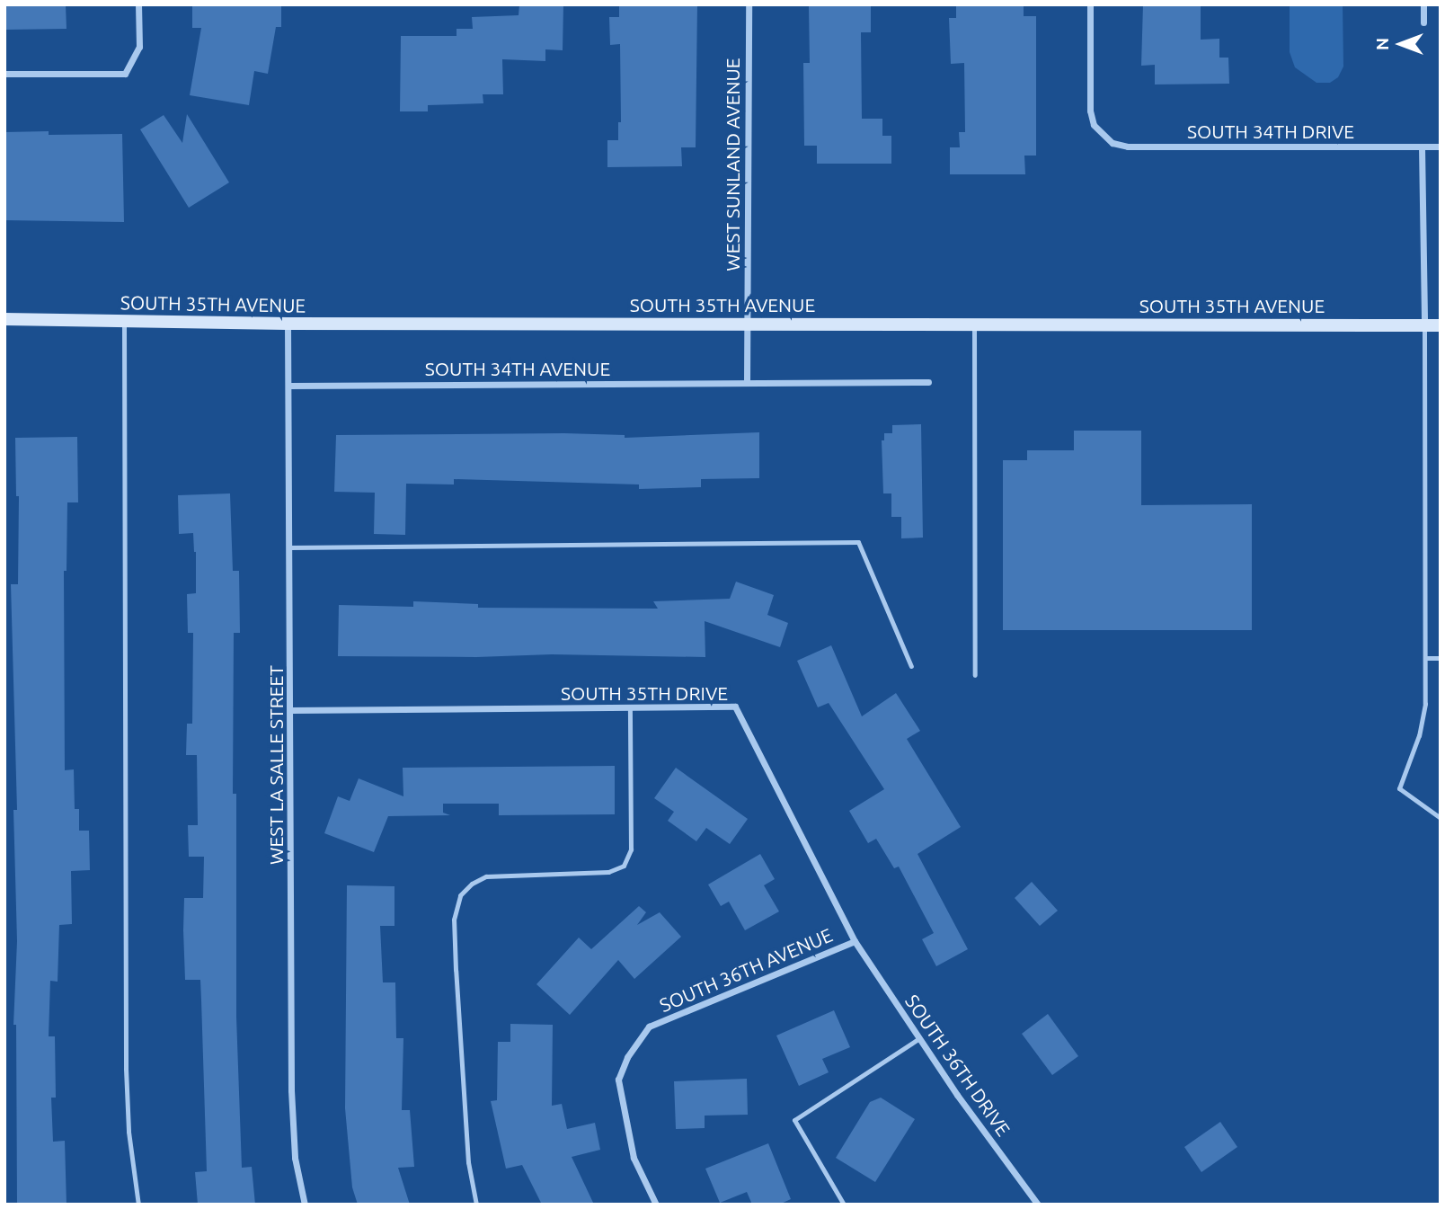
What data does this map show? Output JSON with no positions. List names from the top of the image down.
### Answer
{
  "streets": {
    "main road": ["SOUTH 35TH AVENUE"],
    "street": [
      "SOUTH 34TH DRIVE",
      "WEST SUNLAND AVENUE",
      "SOUTH 34TH AVENUE",
      "SOUTH 35TH DRIVE",
      "WEST LA SALLE STREET",
      "SOUTH 36TH AVENUE",
      "SOUTH 36TH DRIVE"
    ]
  },
  "crossings": [
    ["WEST SUNLAND AVENUE", "SOUTH 35TH AVENUE"],
    ["SOUTH 35TH AVENUE", "WEST LA SALLE STREET"],
    ["SOUTH 34TH AVENUE", "WEST LA SALLE STREET"],
    ["SOUTH 35TH DRIVE", "WEST LA SALLE STREET"],
    ["SOUTH 35TH DRIVE", "SOUTH 36TH AVENUE"],
    ["SOUTH 35TH DRIVE", "SOUTH 36TH DRIVE"],
    ["SOUTH 36TH AVENUE", "SOUTH 36TH DRIVE"]
  ],
  "north": "left"
}
